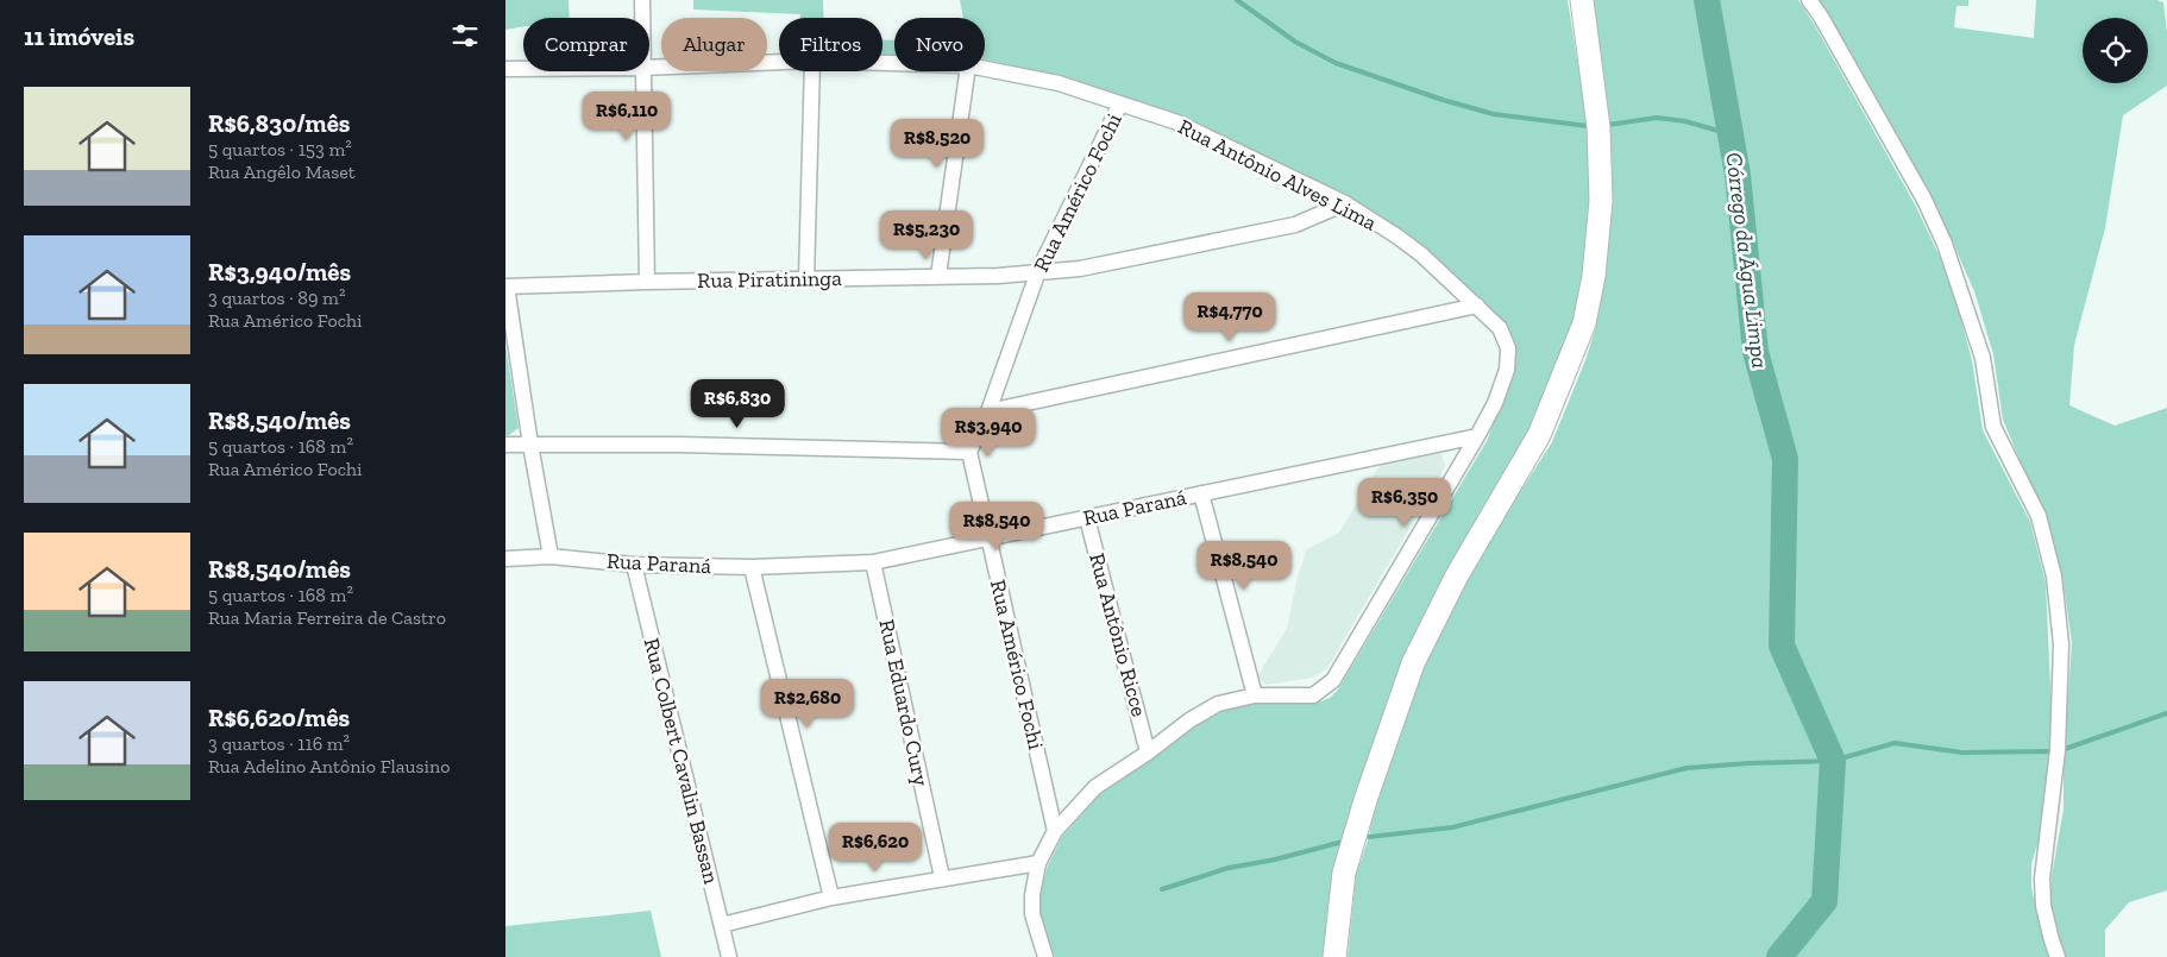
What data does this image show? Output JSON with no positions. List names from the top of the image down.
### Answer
{
  "streets": {
    "street": [
      "Rua Antônio Alves Lima",
      "Rua Américo Fochi",
      "Rua Piratininga",
      "Rua Paraná",
      "Rua Antônio Ricce",
      "Rua Eduardo Cury",
      "Rua Colbert Cavalin Bassan"
    ]
  },
  "crossings": [
    ["Rua Antônio Alves Lima", "Rua Américo Fochi"],
    ["Rua Antônio Alves Lima", "Rua Piratininga"],
    ["Rua Antônio Alves Lima", "Rua Paraná"],
    ["Rua Antônio Alves Lima", "Rua Antônio Ricce"],
    ["Rua Américo Fochi", "Rua Piratininga"],
    ["Rua Américo Fochi", "Rua Paraná"],
    ["Rua Paraná", "Rua Antônio Ricce"],
    ["Rua Paraná", "Rua Eduardo Cury"],
    ["Rua Paraná", "Rua Colbert Cavalin Bassan"]
  ],
  "water": ["Córrego da Água Limpa"],
  "page": {
    "heading": "11 imóveis",
    "chip": [
      "Comprar",
      "Alugar",
      "Filtros",
      "Novo"
    ],
    "list": [
      {
        "name": "R$6,830/mês",
        "note": "5 quartos · 153 m² · Rua Angêlo Maset"
      },
      {
        "name": "R$3,940/mês",
        "note": "3 quartos · 89 m² · Rua Américo Fochi"
      },
      {
        "name": "R$8,540/mês",
        "note": "5 quartos · 168 m² · Rua Américo Fochi"
      },
      {
        "name": "R$8,540/mês",
        "note": "5 quartos · 168 m² · Rua Maria Ferreira de Castro"
      },
      {
        "name": "R$6,620/mês",
        "note": "3 quartos · 116 m² · Rua Adelino Antônio Flausino"
      }
    ],
    "price": [
      "R$6,110",
      "R$8,520",
      "R$5,230",
      "R$4,770",
      "R$6,830",
      "R$3,940",
      "R$6,350",
      "R$8,540",
      "R$8,540",
      "R$2,680",
      "R$6,620"
    ]
  }
}
